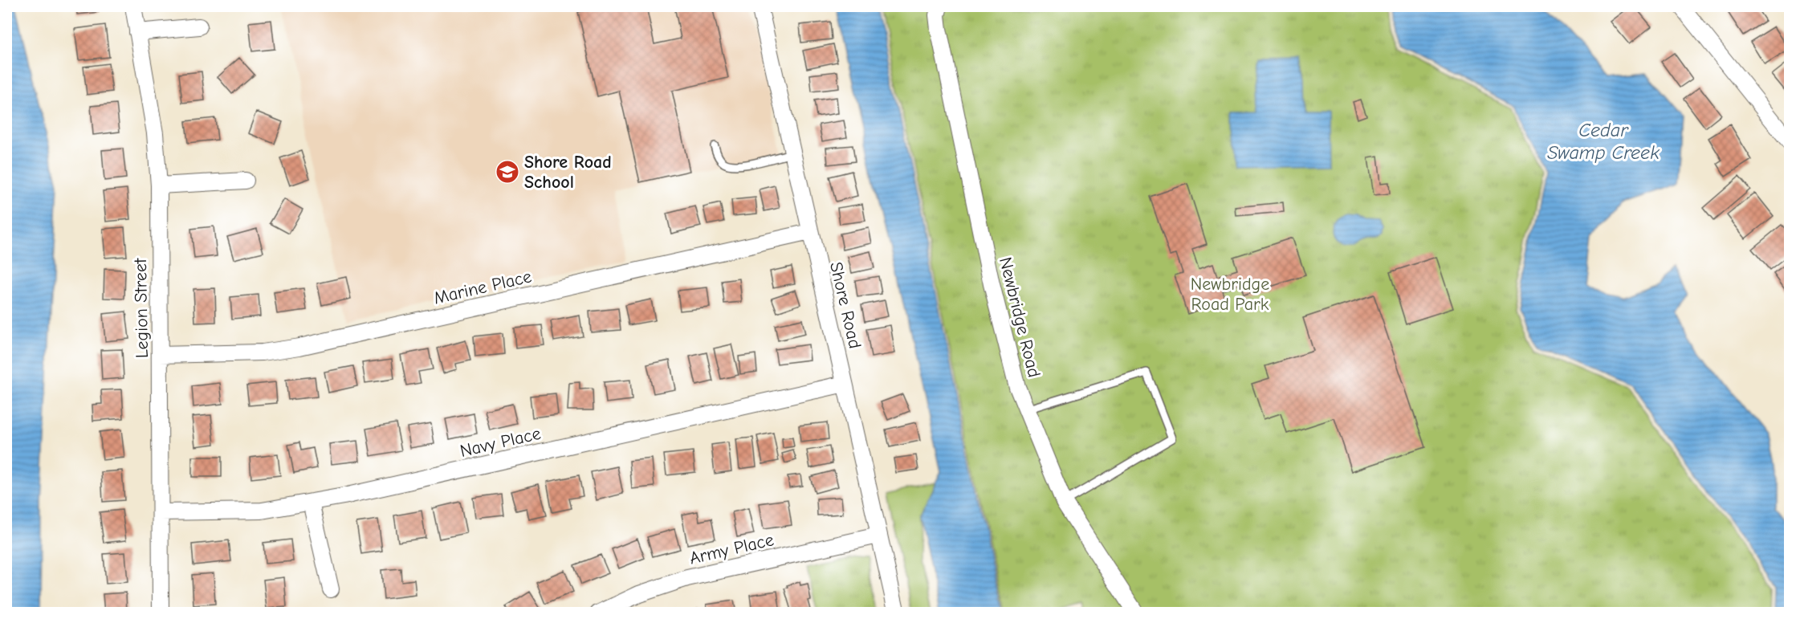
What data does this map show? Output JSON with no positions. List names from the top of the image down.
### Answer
{
  "streets": {
    "street": [
      "Marine Place",
      "Shore Road",
      "Legion Street",
      "Newbridge Road",
      "Navy Place",
      "Army Place"
    ]
  },
  "crossings": [
    ["Marine Place", "Shore Road"],
    ["Marine Place", "Legion Street"],
    ["Shore Road", "Navy Place"],
    ["Shore Road", "Army Place"],
    ["Legion Street", "Navy Place"]
  ],
  "water": ["Cedar Swamp Creek"],
  "parks": ["Newbridge Road Park"],
  "places": {
    "school or university": ["Shore Road School"]
  }
}
